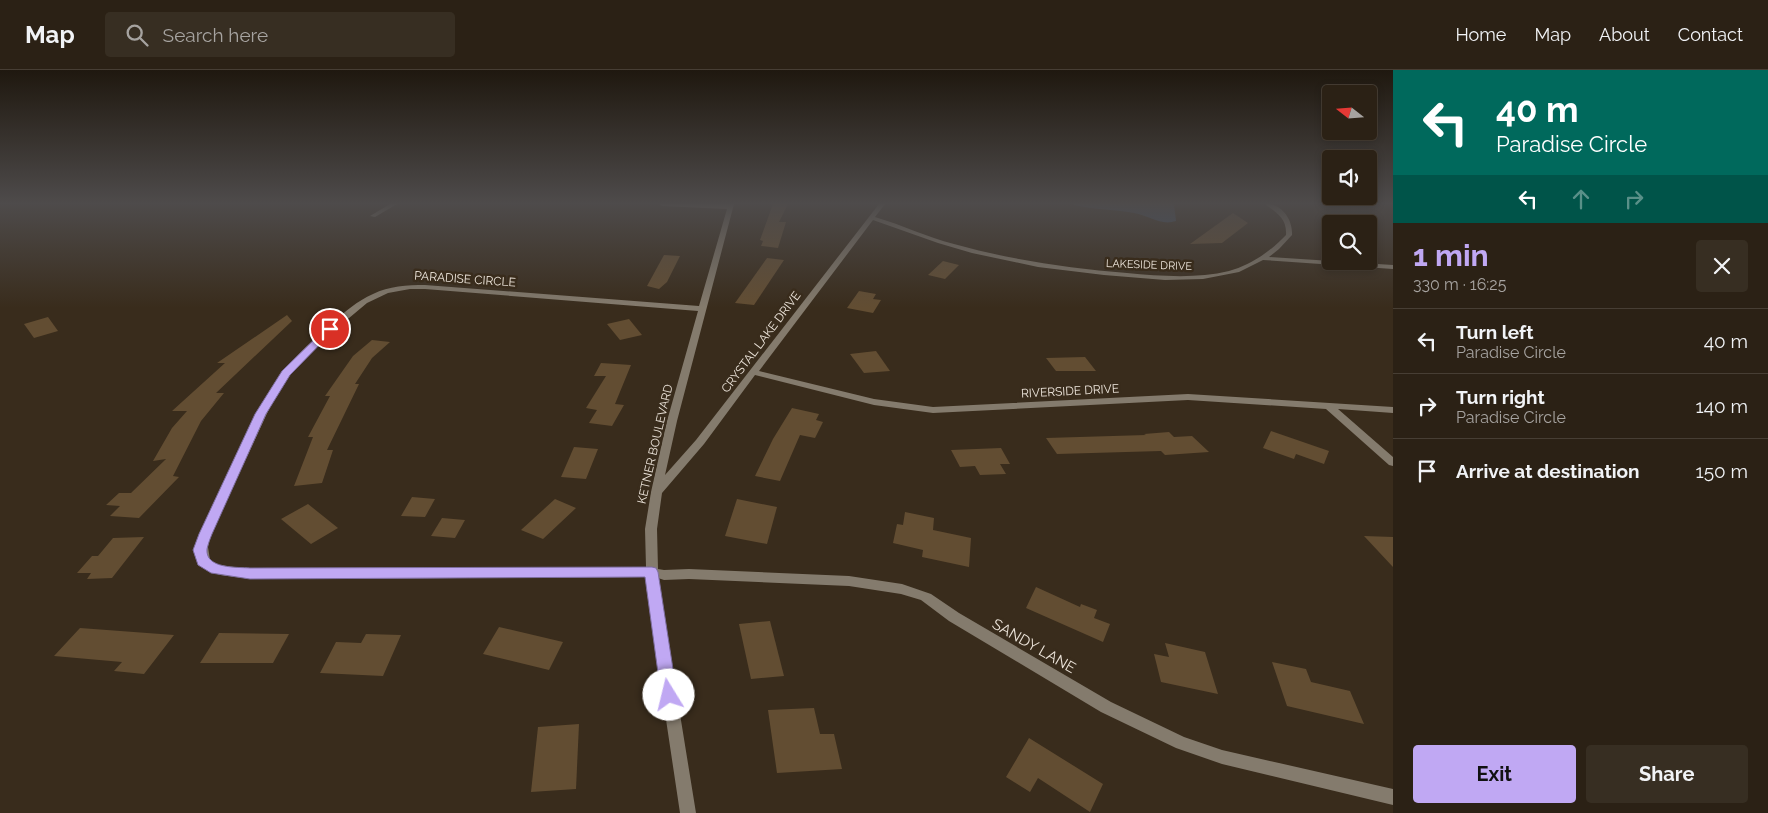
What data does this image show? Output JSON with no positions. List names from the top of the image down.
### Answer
{
  "streets": {
    "street": [
      "LAKESIDE DRIVE",
      "PARADISE CIRCLE",
      "CRYSTAL LAKE DRIVE",
      "RIVERSIDE DRIVE",
      "KETNER BOULEVARD",
      "SANDY LANE"
    ]
  },
  "crossings": [
    ["PARADISE CIRCLE", "KETNER BOULEVARD"],
    ["PARADISE CIRCLE", "SANDY LANE"],
    ["CRYSTAL LAKE DRIVE", "RIVERSIDE DRIVE"],
    ["CRYSTAL LAKE DRIVE", "KETNER BOULEVARD"],
    ["KETNER BOULEVARD", "SANDY LANE"]
  ],
  "north": "left",
  "page": {
    "header": "Map",
    "search": "Search here",
    "nav": [
      "Home",
      "Map",
      "About",
      "Contact"
    ],
    "turn": ["40 m", "Paradise Circle"],
    "heading": ["1 min", "330 m · 16:25"],
    "list": [
      {
        "name": "Turn left",
        "note": "Paradise Circle",
        "value": "40 m"
      },
      {
        "name": "Turn right",
        "note": "Paradise Circle",
        "value": "140 m"
      },
      {
        "name": "Arrive at destination",
        "value": "150 m"
      }
    ],
    "buttons": ["Exit", "Share"]
  }
}
